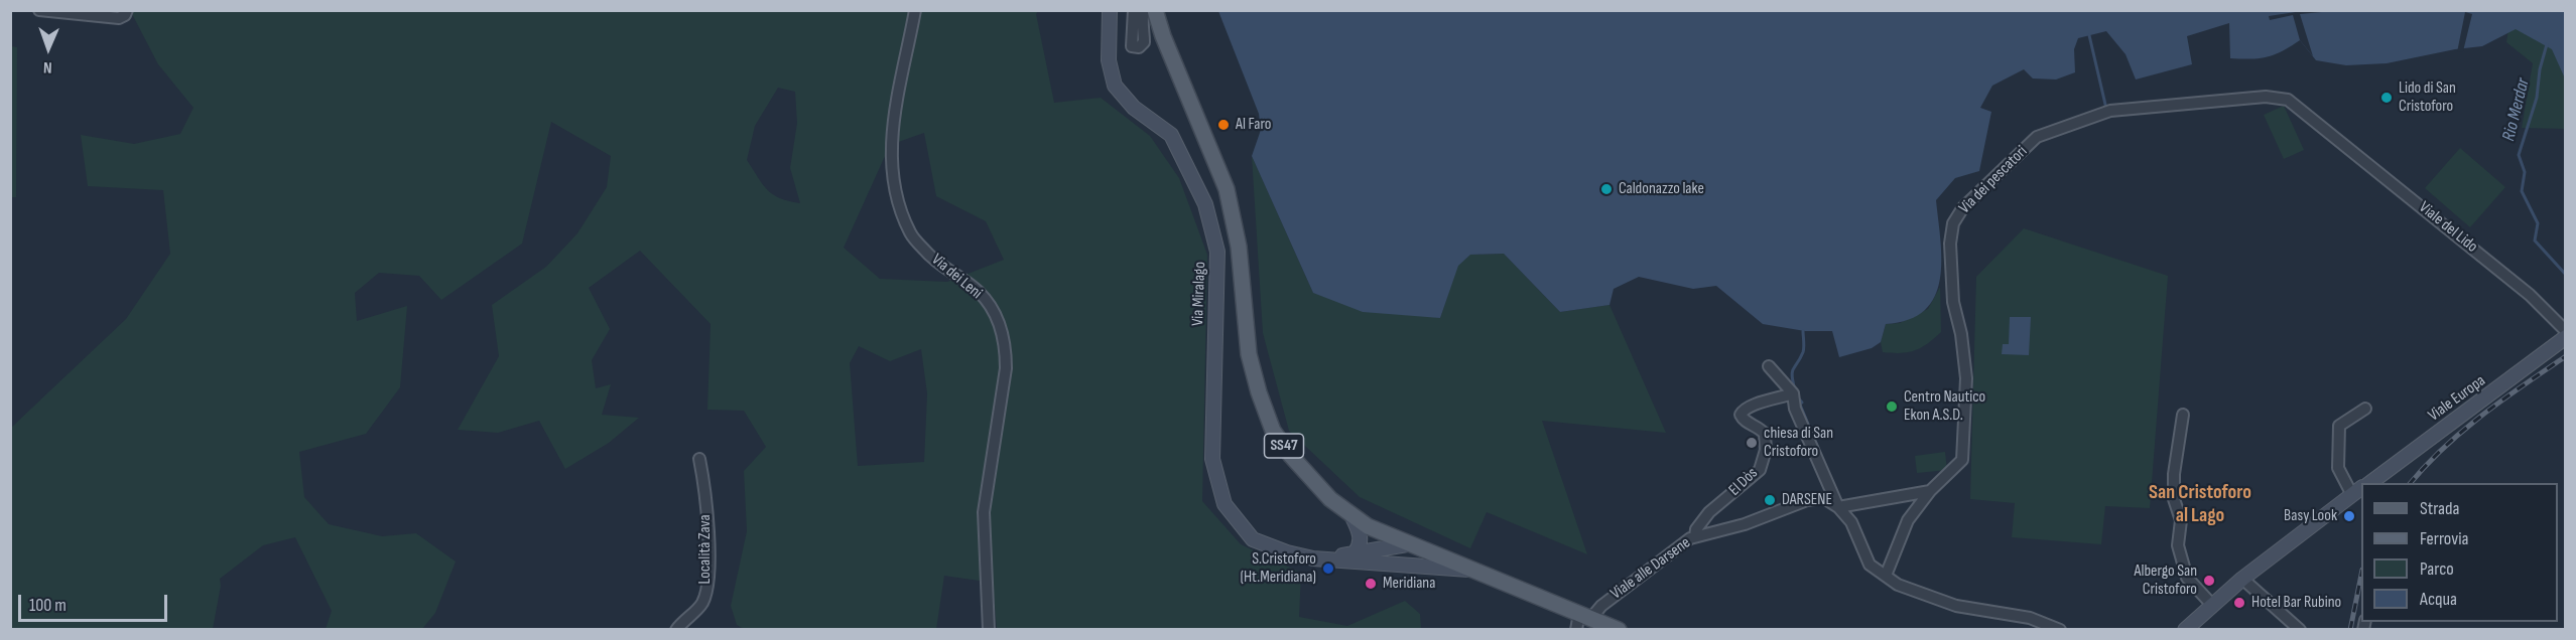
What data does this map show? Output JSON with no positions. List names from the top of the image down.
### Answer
{
  "streets": {
    "main road": ["SS47"],
    "street": [
      "Via dei pescatori",
      "Viale del Lido",
      "Via dei Leni",
      "Via Miralago",
      "Viale Europa",
      "El Dòs",
      "Località Zava",
      "Viale alle Darsene"
    ]
  },
  "crossings": [
    ["Via dei pescatori", "Viale del Lido"],
    ["SS47", "Viale alle Darsene"],
    ["El Dòs", "Viale alle Darsene"]
  ],
  "districts": ["San Cristoforo al Lago"],
  "water": ["Rio Merdar"],
  "places": [
    "Lido di San Cristoforo",
    "Al Faro",
    "Caldonazzo lake",
    "Centro Nautico Ekon A.S.D.",
    "chiesa di San Cristoforo",
    "DARSENE",
    "Basy Look",
    "S.Cristoforo (Ht.Meridiana)",
    "Albergo San Cristoforo",
    "Meridiana",
    "Hotel Bar Rubino"
  ],
  "legend": [
    "Strada",
    "Ferrovia",
    "Parco",
    "Acqua"
  ],
  "scale_bar": "100 m",
  "north": "bottom"
}
